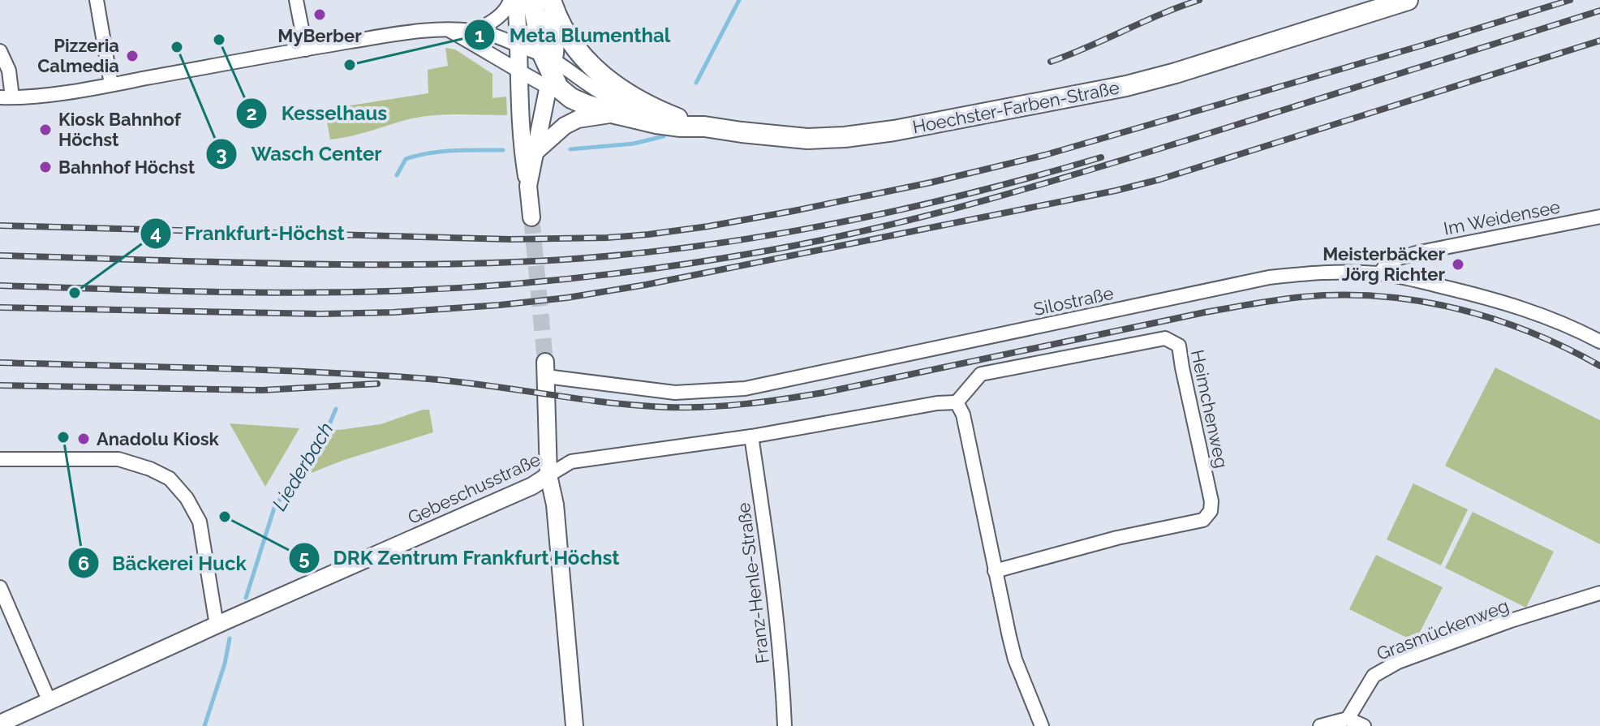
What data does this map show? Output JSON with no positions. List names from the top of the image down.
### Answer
{
  "streets": {
    "main road": ["Hoechster-Farben-Straße"],
    "street": [
      "Im Weidensee",
      "Silostraße",
      "Heimchenweg",
      "Gebeschusstraße",
      "Franz-Henle-Straße",
      "Grasmückenweg"
    ]
  },
  "crossings": [
    ["Im Weidensee", "Silostraße"],
    ["Heimchenweg", "Gebeschusstraße"],
    ["Gebeschusstraße", "Franz-Henle-Straße"]
  ],
  "water": ["Liederbach"],
  "places": [
    "MyBerber",
    "Kesselhaus",
    "Wasch Center",
    "Pizzeria Calmedia",
    "Meta Blumenthal",
    "Kiosk Bahnhof Höchst",
    "Bahnhof Höchst",
    "Meisterbäcker Jörg Richter",
    "Frankfurt-Höchst",
    "Bäckerei Huck",
    "Anadolu Kiosk",
    "DRK Zentrum Frankfurt Höchst"
  ]
}
